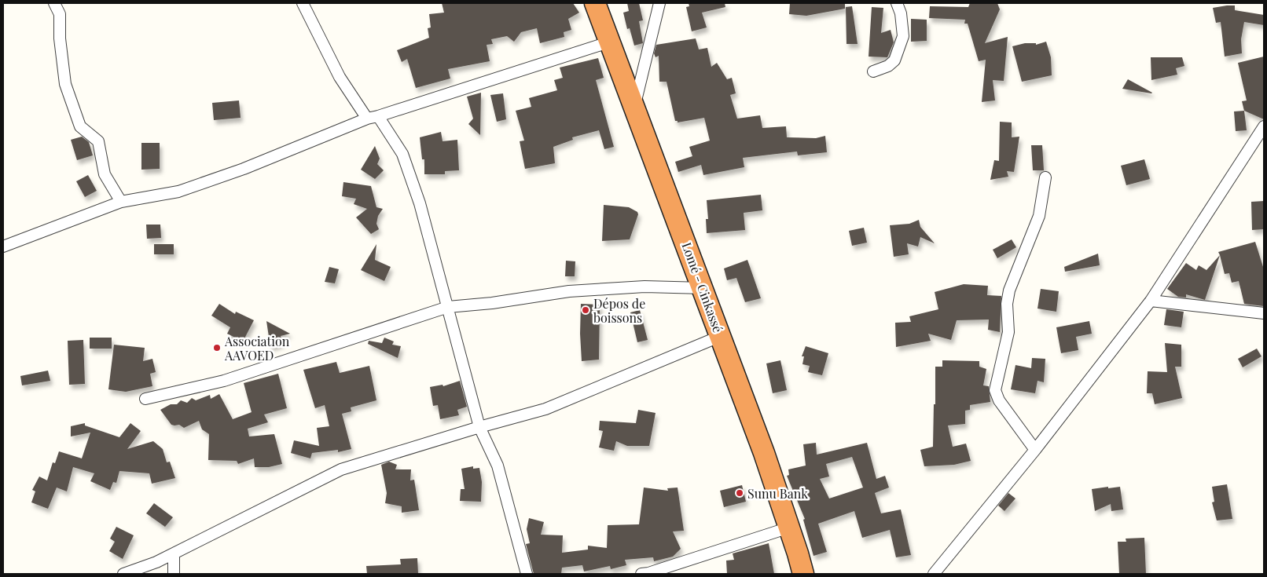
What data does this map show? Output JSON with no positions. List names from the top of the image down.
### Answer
{
  "streets": {
    "highway": ["Lomé - Cinkassé"]
  },
  "places": ["Dépos de boissons", "Association AAVOED", "Sunu Bank"]
}
